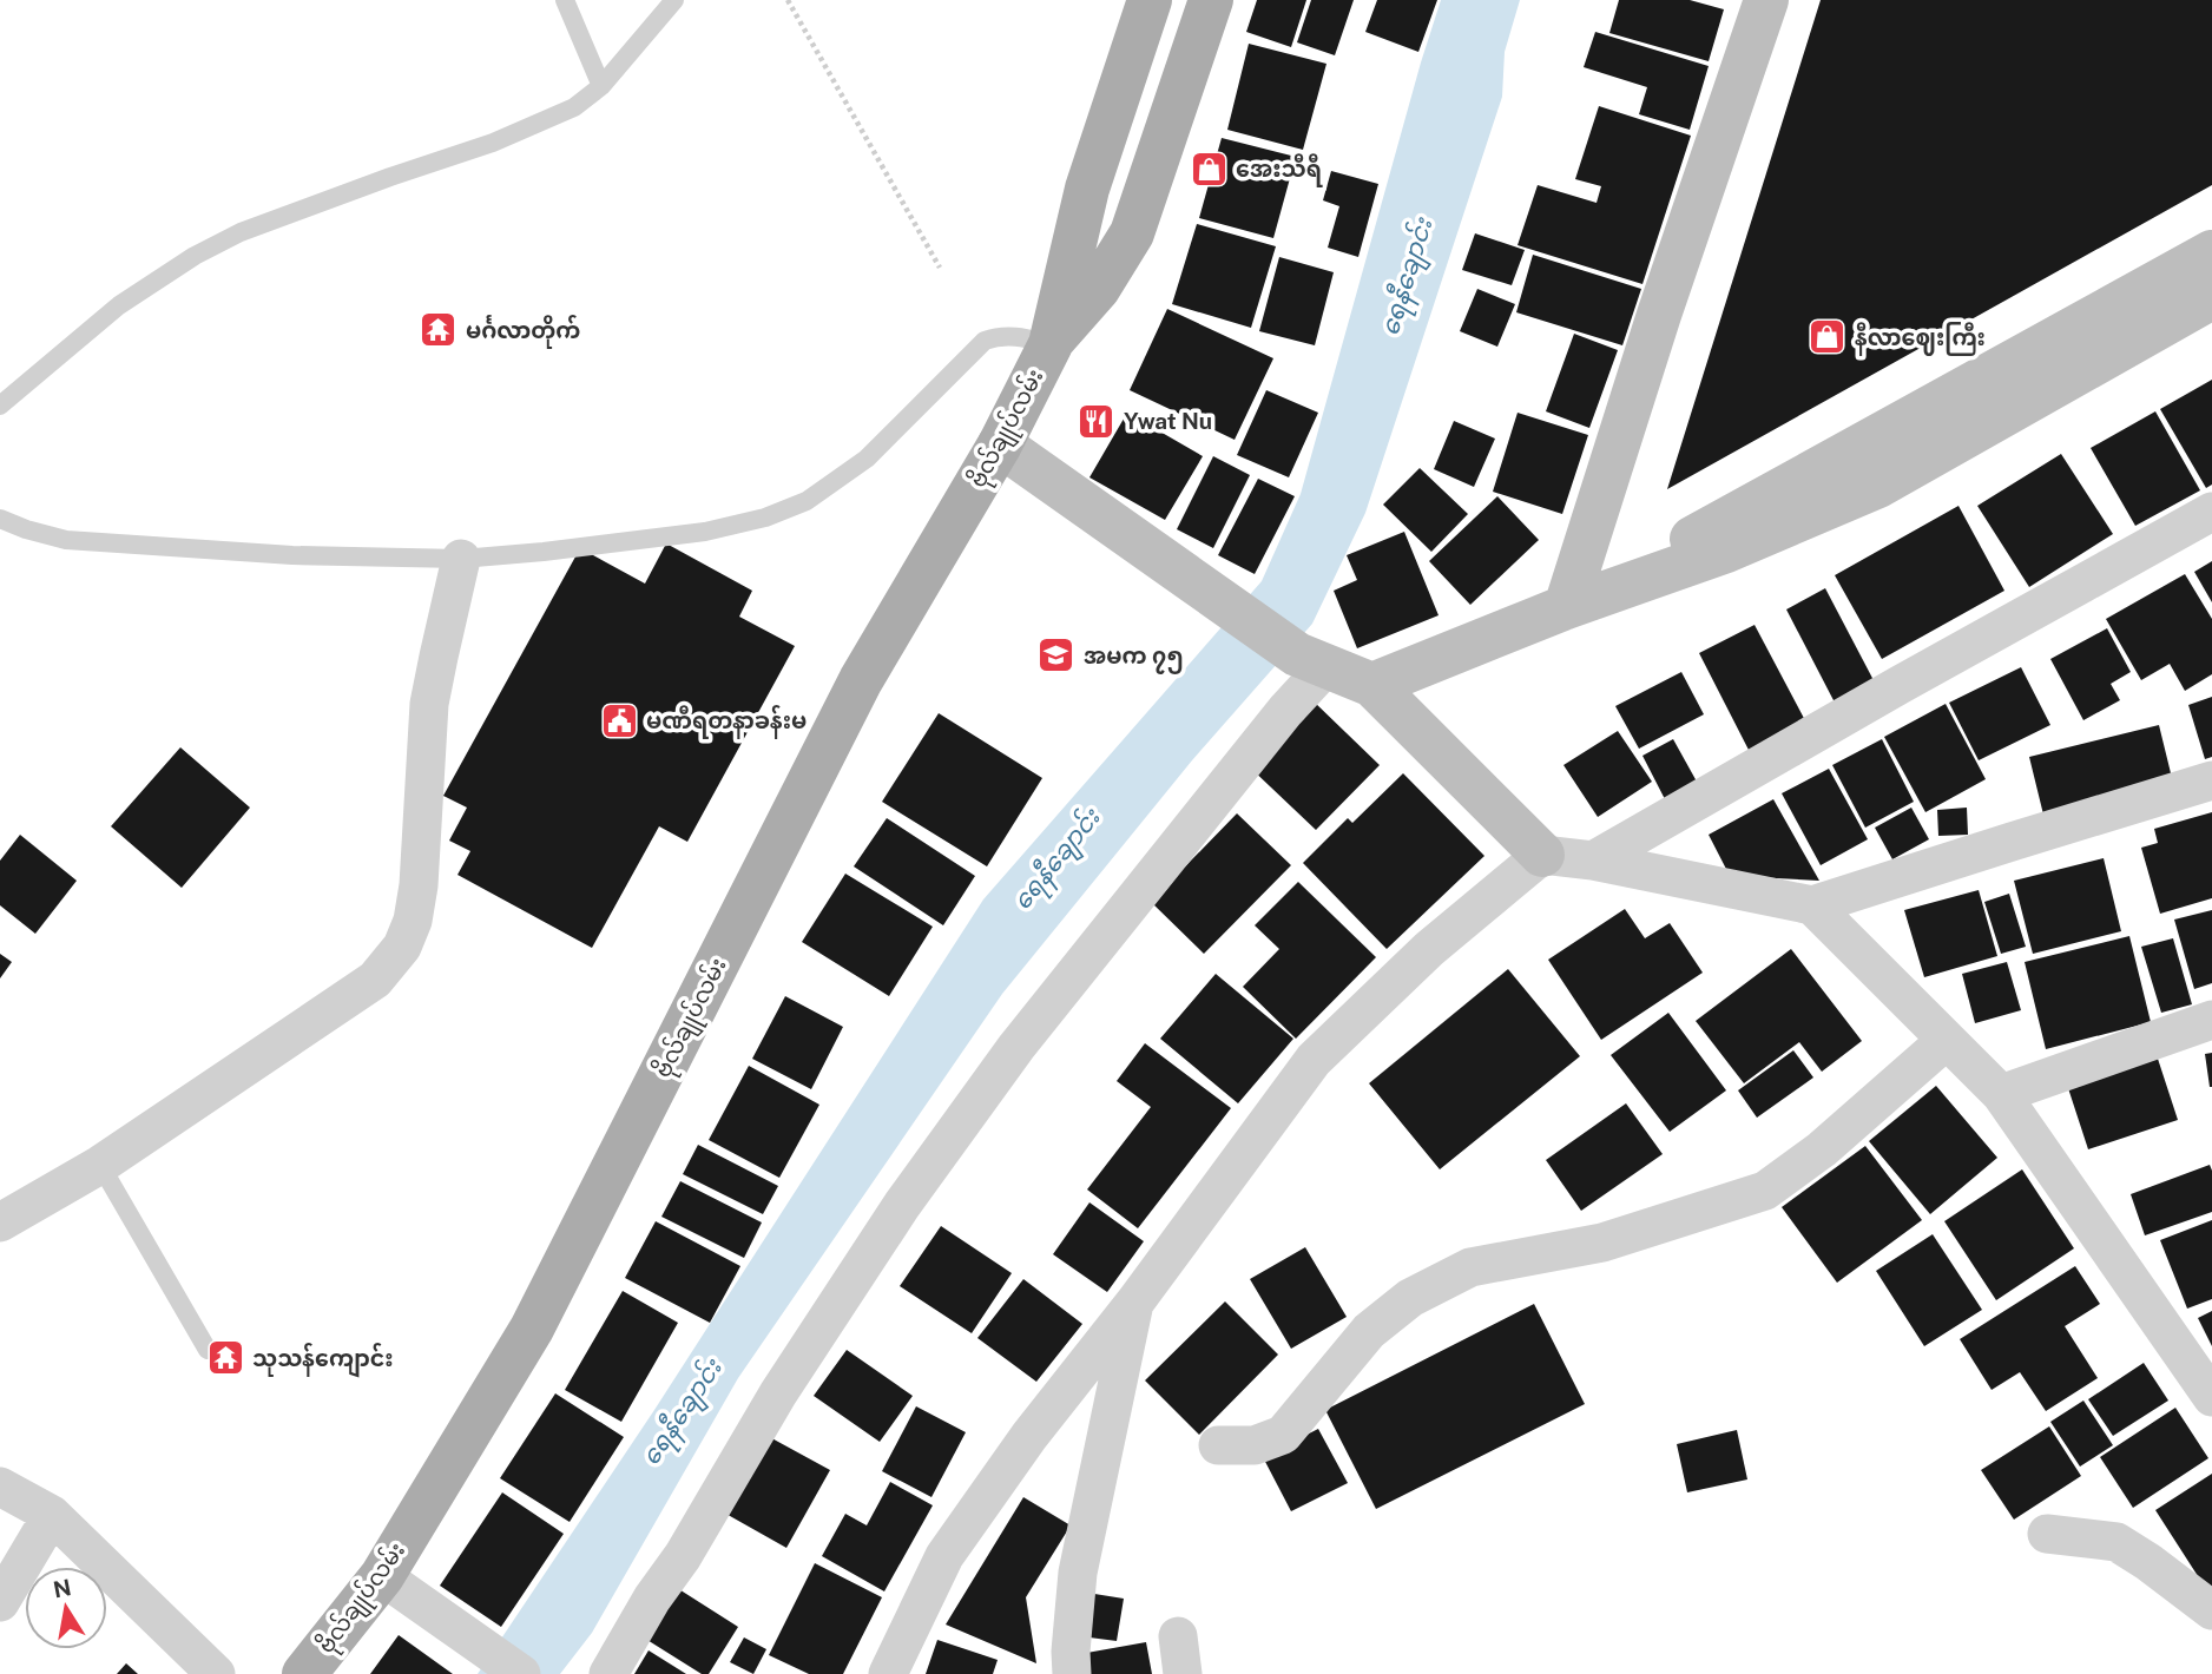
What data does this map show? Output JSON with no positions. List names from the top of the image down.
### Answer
{
  "streets": {
    "main road": ["ဗိုလ်‌ချုပ်‌လမ်း"]
  },
  "water": ["ရေနီချောင်း"],
  "places": {
    "shop": ["အေးသီရီ", "နီလာ‌ဈေးကြီး"],
    "temple": ["မင်္ဂလာတိုက်", "သုသန်ကျောင်း"],
    "restaurant": ["Ywat Nu"],
    "school or university": ["အမက ၇၅"],
    "public building": ["မဏီရတနာခန်းမ"]
  },
  "north": "top"
}
